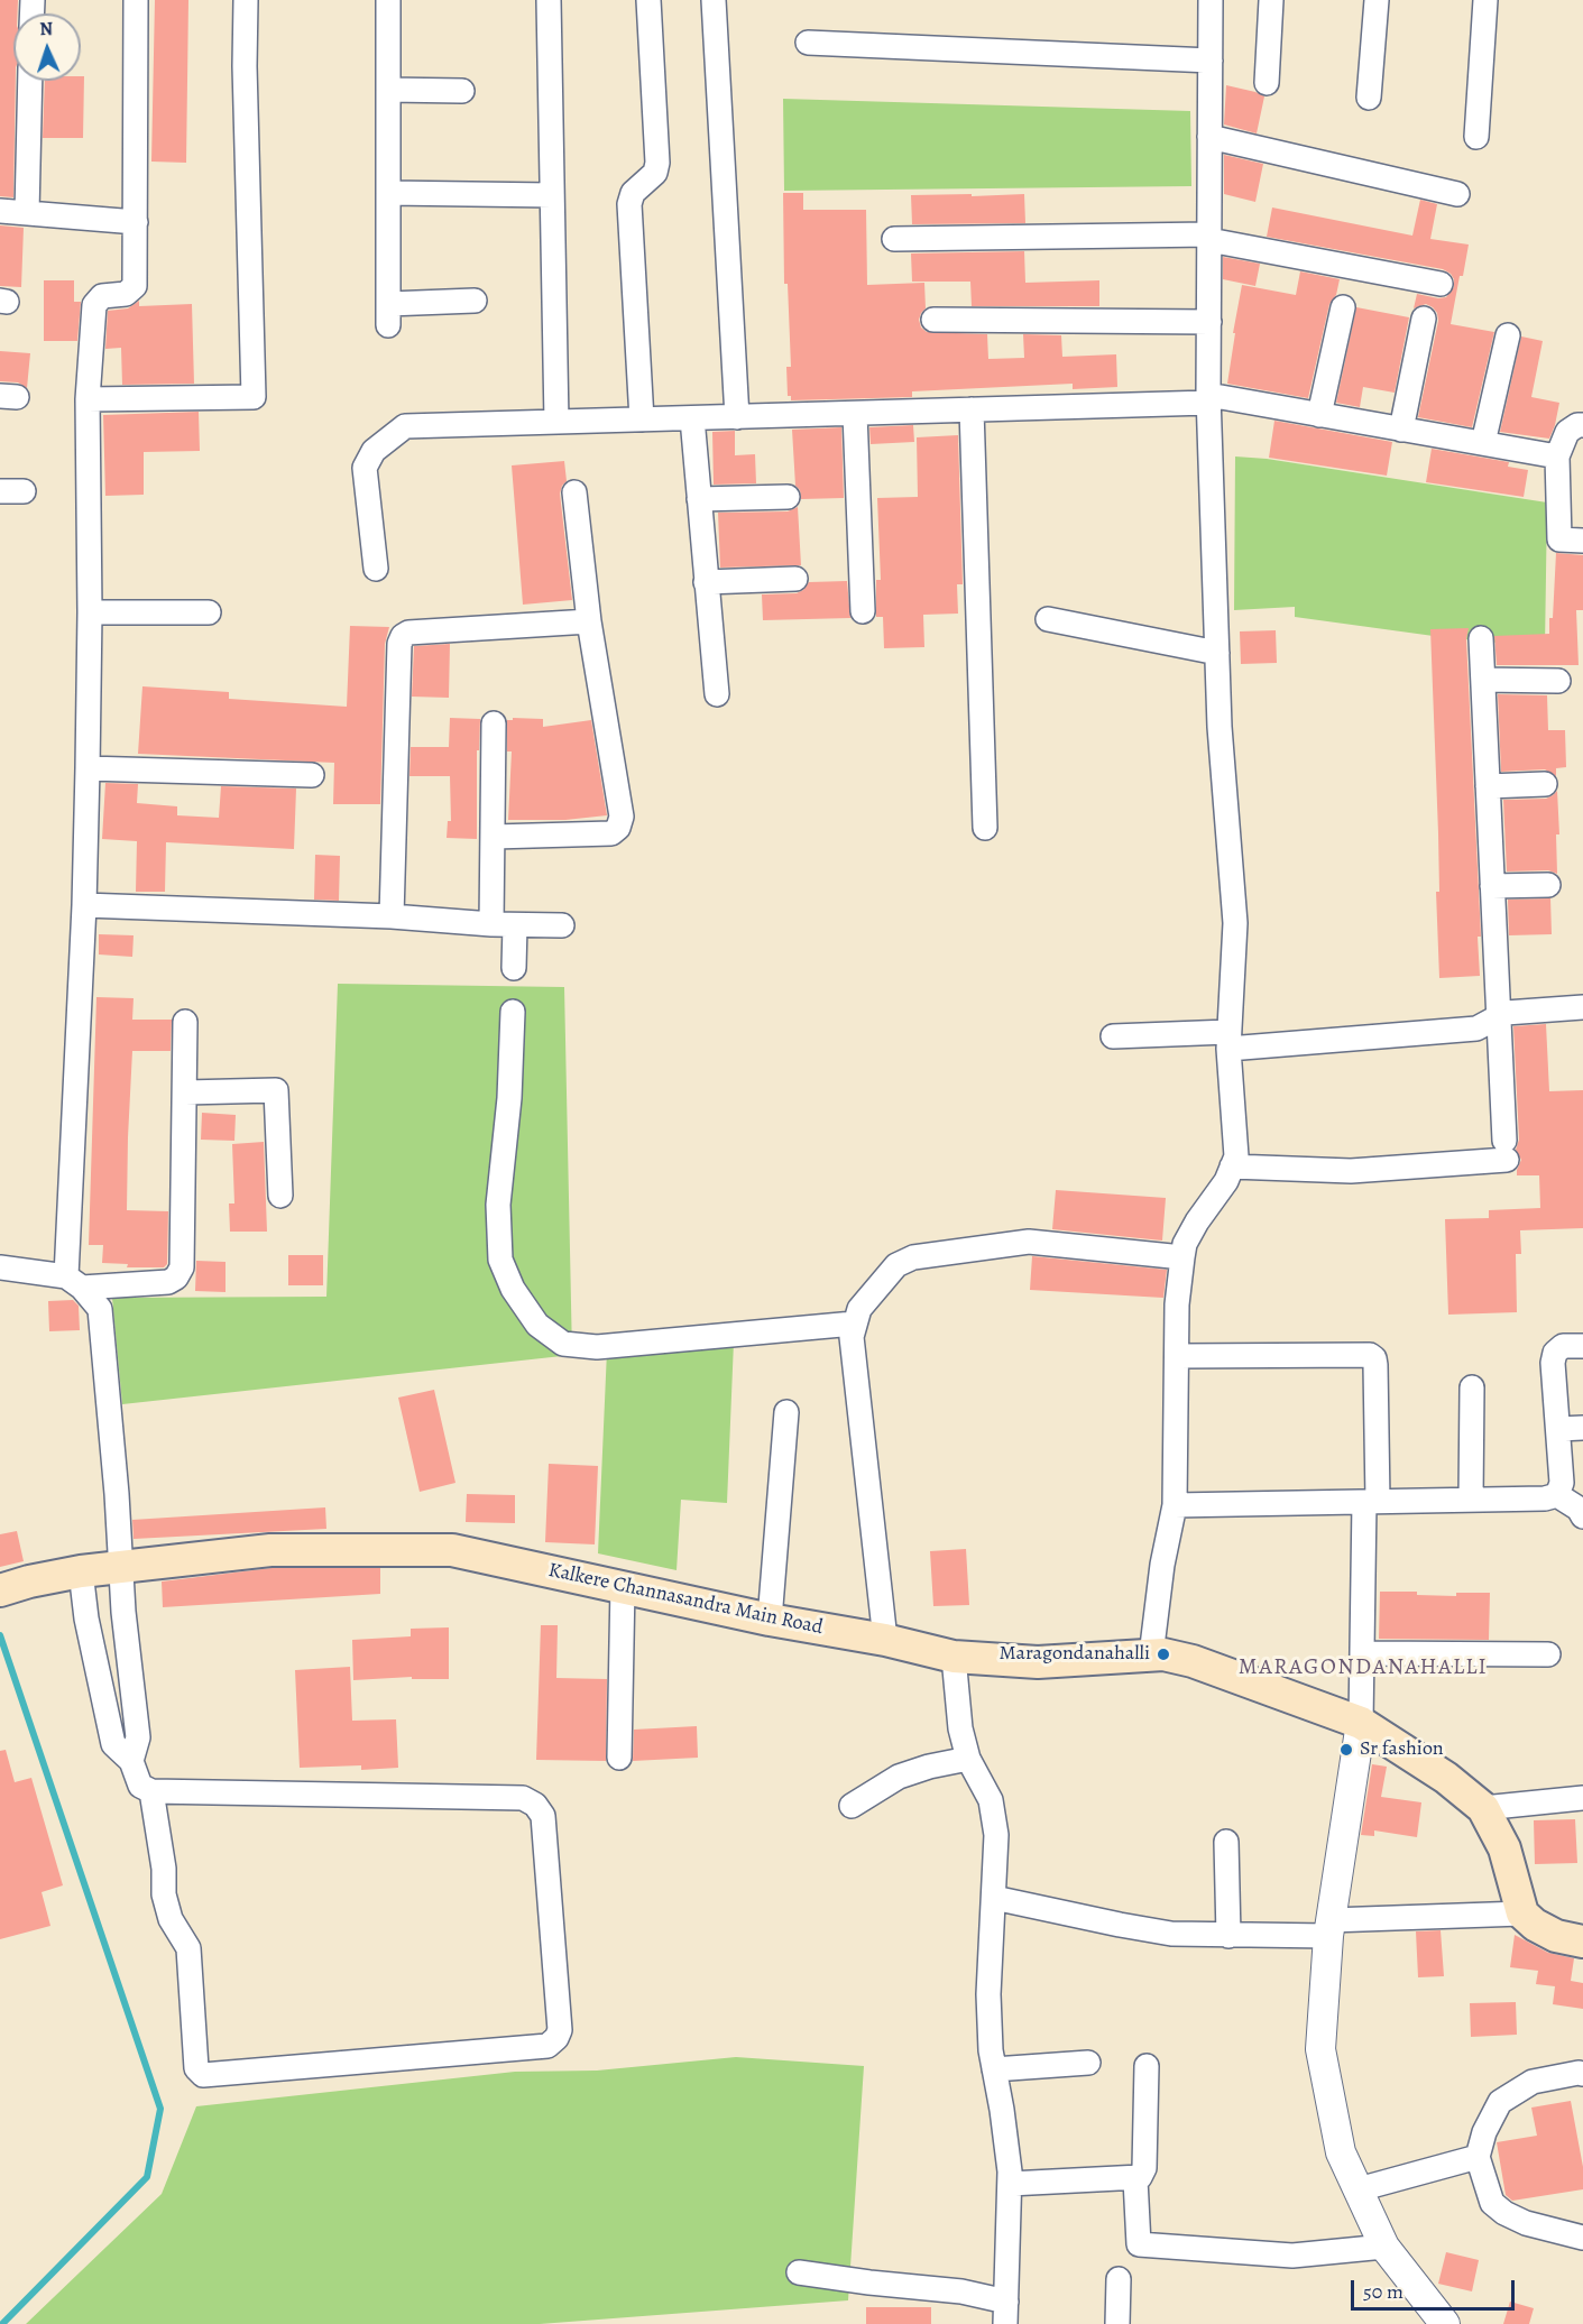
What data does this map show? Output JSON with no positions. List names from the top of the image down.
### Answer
{
  "streets": {
    "main road": ["Kalkere Channasandra Main Road"]
  },
  "districts": ["MARAGONDANAHALLI"],
  "places": ["Maragondanahalli", "Sr fashion"],
  "scale_bar": "50 m",
  "north": "top"
}
